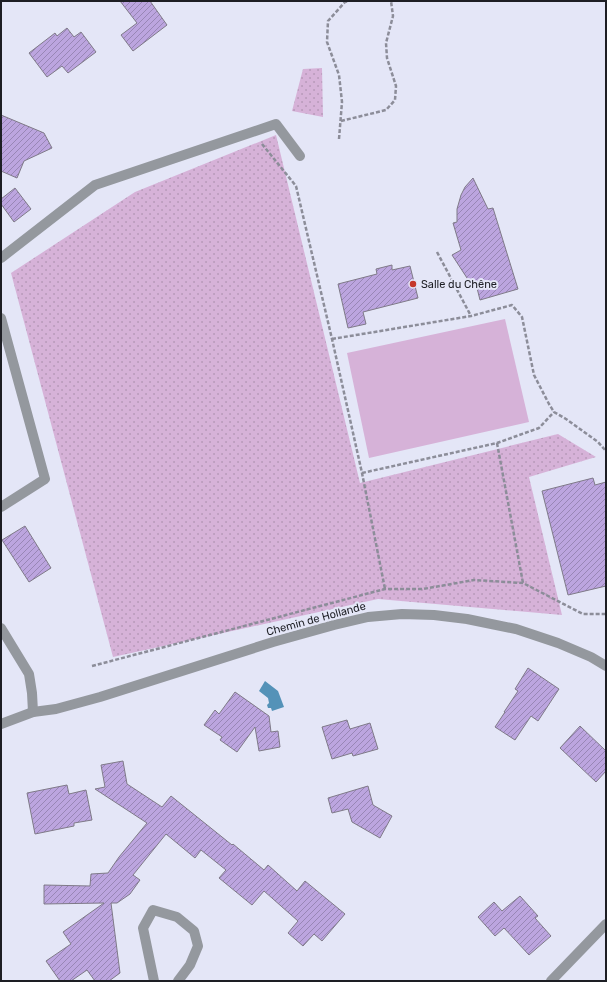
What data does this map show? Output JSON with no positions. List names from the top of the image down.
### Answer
{
  "streets": {
    "street": ["Chemin de Hollande"]
  },
  "places": ["Salle du Chêne"]
}
